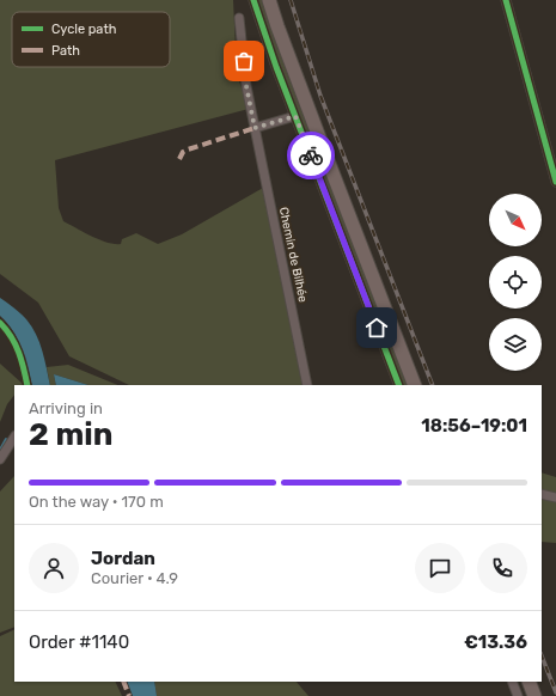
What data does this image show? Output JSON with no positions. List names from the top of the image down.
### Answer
{
  "streets": {
    "street": ["Chemin de Bilhée"]
  },
  "legend": ["Cycle path", "Path"],
  "north": "bottom right",
  "page": {
    "heading": ["2 min", "Arriving in", "18:56–19:01"],
    "panel": [
      "Jordan",
      "Courier · 4.9",
      "Order #1140",
      "€13.36"
    ],
    "bar": "On the way · 170 m"
  }
}
